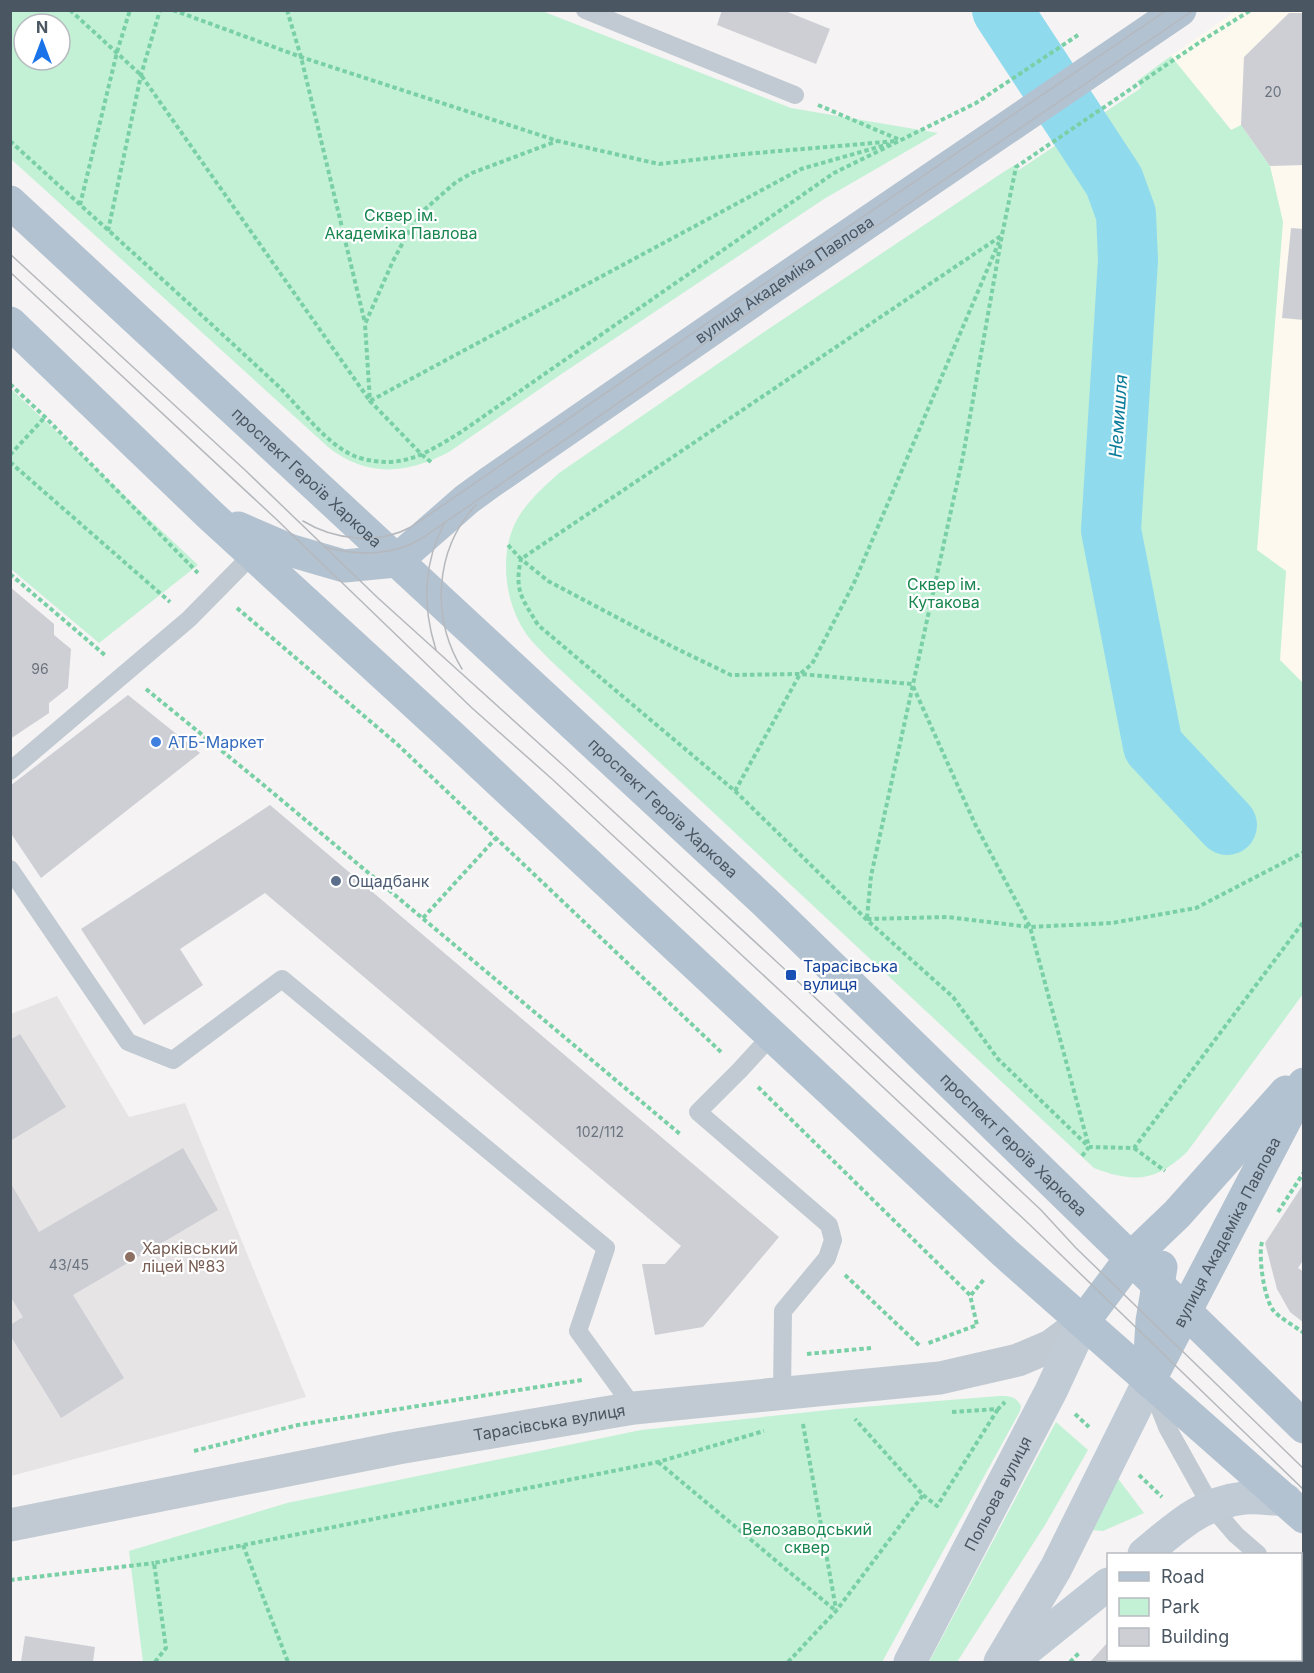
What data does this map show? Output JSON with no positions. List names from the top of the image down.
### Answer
{
  "streets": {
    "main road": ["вулиця Академіка Павлова", "проспект Героїв Харкова", "Польова вулиця"],
    "street": ["Тарасівська вулиця"]
  },
  "crossings": [
    ["вулиця Академіка Павлова", "проспект Героїв Харкова"],
    ["вулиця Академіка Павлова", "Тарасівська вулиця"],
    ["вулиця Академіка Павлова", "Польова вулиця"],
    ["Тарасівська вулиця", "Польова вулиця"]
  ],
  "water": ["Немишля"],
  "parks": ["Сквер ім. Академіка Павлова", "Сквер ім. Кутакова", "Велозаводський сквер"],
  "places": {
    "other": ["АТБ-Маркет", "Ощадбанк", "Харківський ліцей №83"],
    "transit": ["Тарасівська вулиця"]
  },
  "house_numbers": [
    "20",
    "96",
    "102/112",
    "43/45"
  ],
  "legend": ["Road", "Park", "Building"],
  "north": "top"
}
